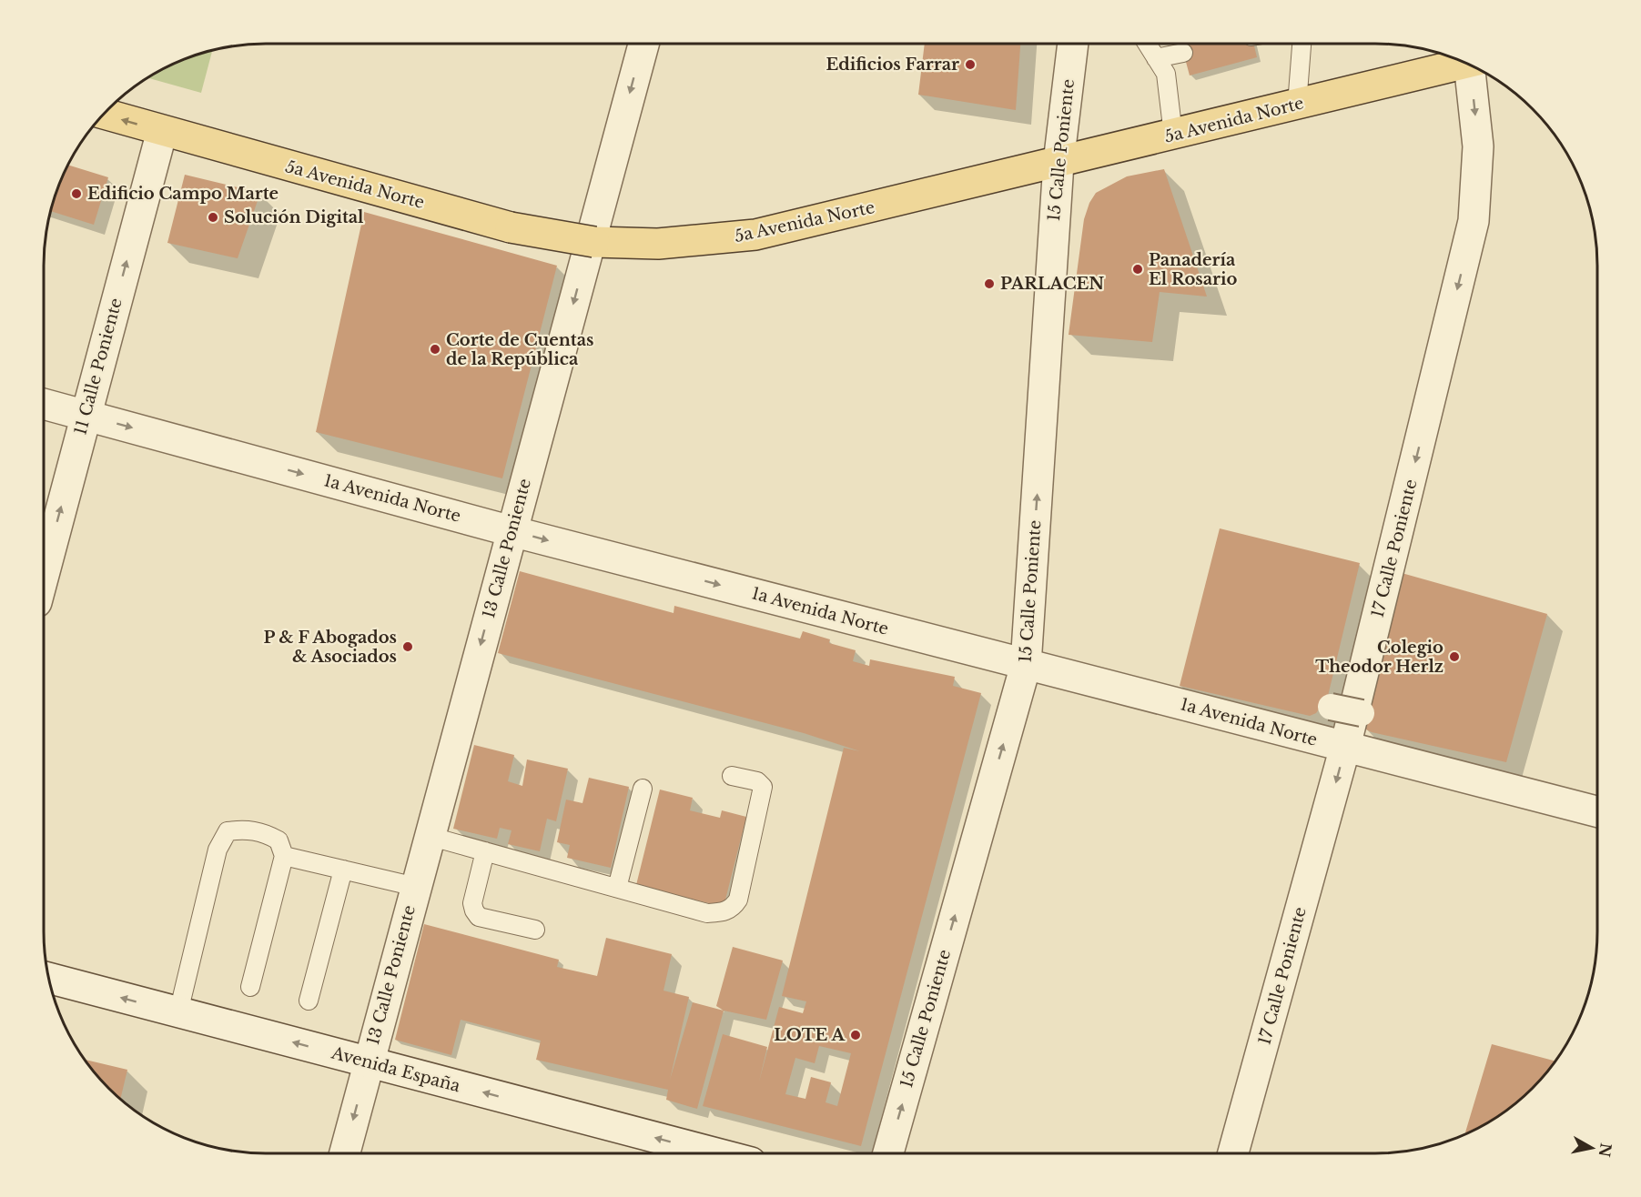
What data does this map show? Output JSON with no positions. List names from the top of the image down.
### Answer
{
  "streets": {
    "main road": ["5a Avenida Norte"],
    "street": [
      "15 Calle Poniente",
      "11 Calle Poniente",
      "1a Avenida Norte",
      "13 Calle Poniente",
      "17 Calle Poniente",
      "Avenida España"
    ]
  },
  "crossings": [
    ["5a Avenida Norte", "15 Calle Poniente"],
    ["5a Avenida Norte", "11 Calle Poniente"],
    ["15 Calle Poniente", "1a Avenida Norte"],
    ["11 Calle Poniente", "1a Avenida Norte"],
    ["1a Avenida Norte", "13 Calle Poniente"],
    ["1a Avenida Norte", "17 Calle Poniente"],
    ["13 Calle Poniente", "Avenida España"]
  ],
  "one_way": [
    "15 Calle Poniente",
    "11 Calle Poniente",
    "1a Avenida Norte",
    "13 Calle Poniente",
    "17 Calle Poniente",
    "Avenida España"
  ],
  "places": [
    "Edificios Farrar",
    "Edificio Campo Marte",
    "Solución Digital",
    "Panadería El Rosario",
    "PARLACEN",
    "Corte de Cuentas de la República",
    "P & F Abogados & Asociados",
    "Colegio Theodor Herlz",
    "LOTE A"
  ],
  "north": "right"
}
